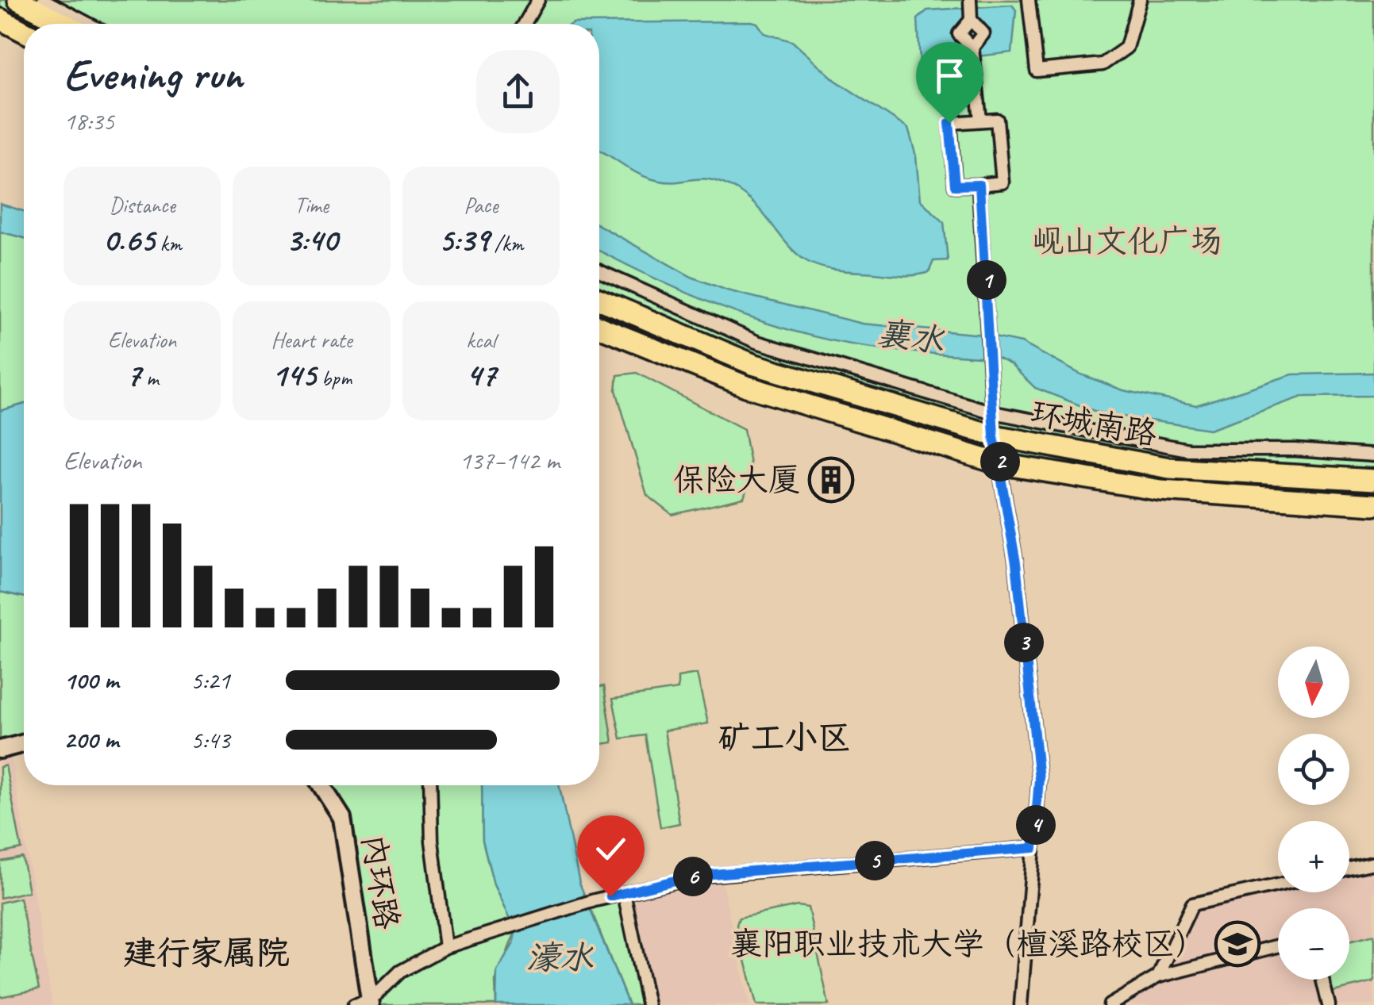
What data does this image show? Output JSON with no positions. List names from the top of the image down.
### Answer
{
  "streets": {
    "highway": ["环城南路"],
    "street": ["内环路"]
  },
  "districts": ["矿工小区", "建行家属院"],
  "water": ["襄水", "濠水"],
  "parks": ["岘山文化广场"],
  "places": {
    "building": ["保险大厦"],
    "school or university": ["襄阳职业技术大学（檀溪路校区）"]
  },
  "north": "bottom",
  "page": {
    "heading": ["Evening run", "18:35"],
    "stats": [
      ["Distance", "0.65 km"],
      ["Time", "3:40"],
      ["Pace", "5:39 /km"],
      ["Elevation", "7 m"],
      ["Heart rate", "145 bpm"],
      ["kcal", "47"]
    ],
    "pins": [
      "1",
      "2",
      "3",
      "4",
      "5",
      "6"
    ],
    "chart": ["Elevation", "137–142 m"],
    "map_buttons": ["+", "−"],
    "list": [
      {
        "name": "100 m",
        "note": "5:21"
      },
      {
        "name": "200 m",
        "note": "5:43"
      }
    ]
  }
}
